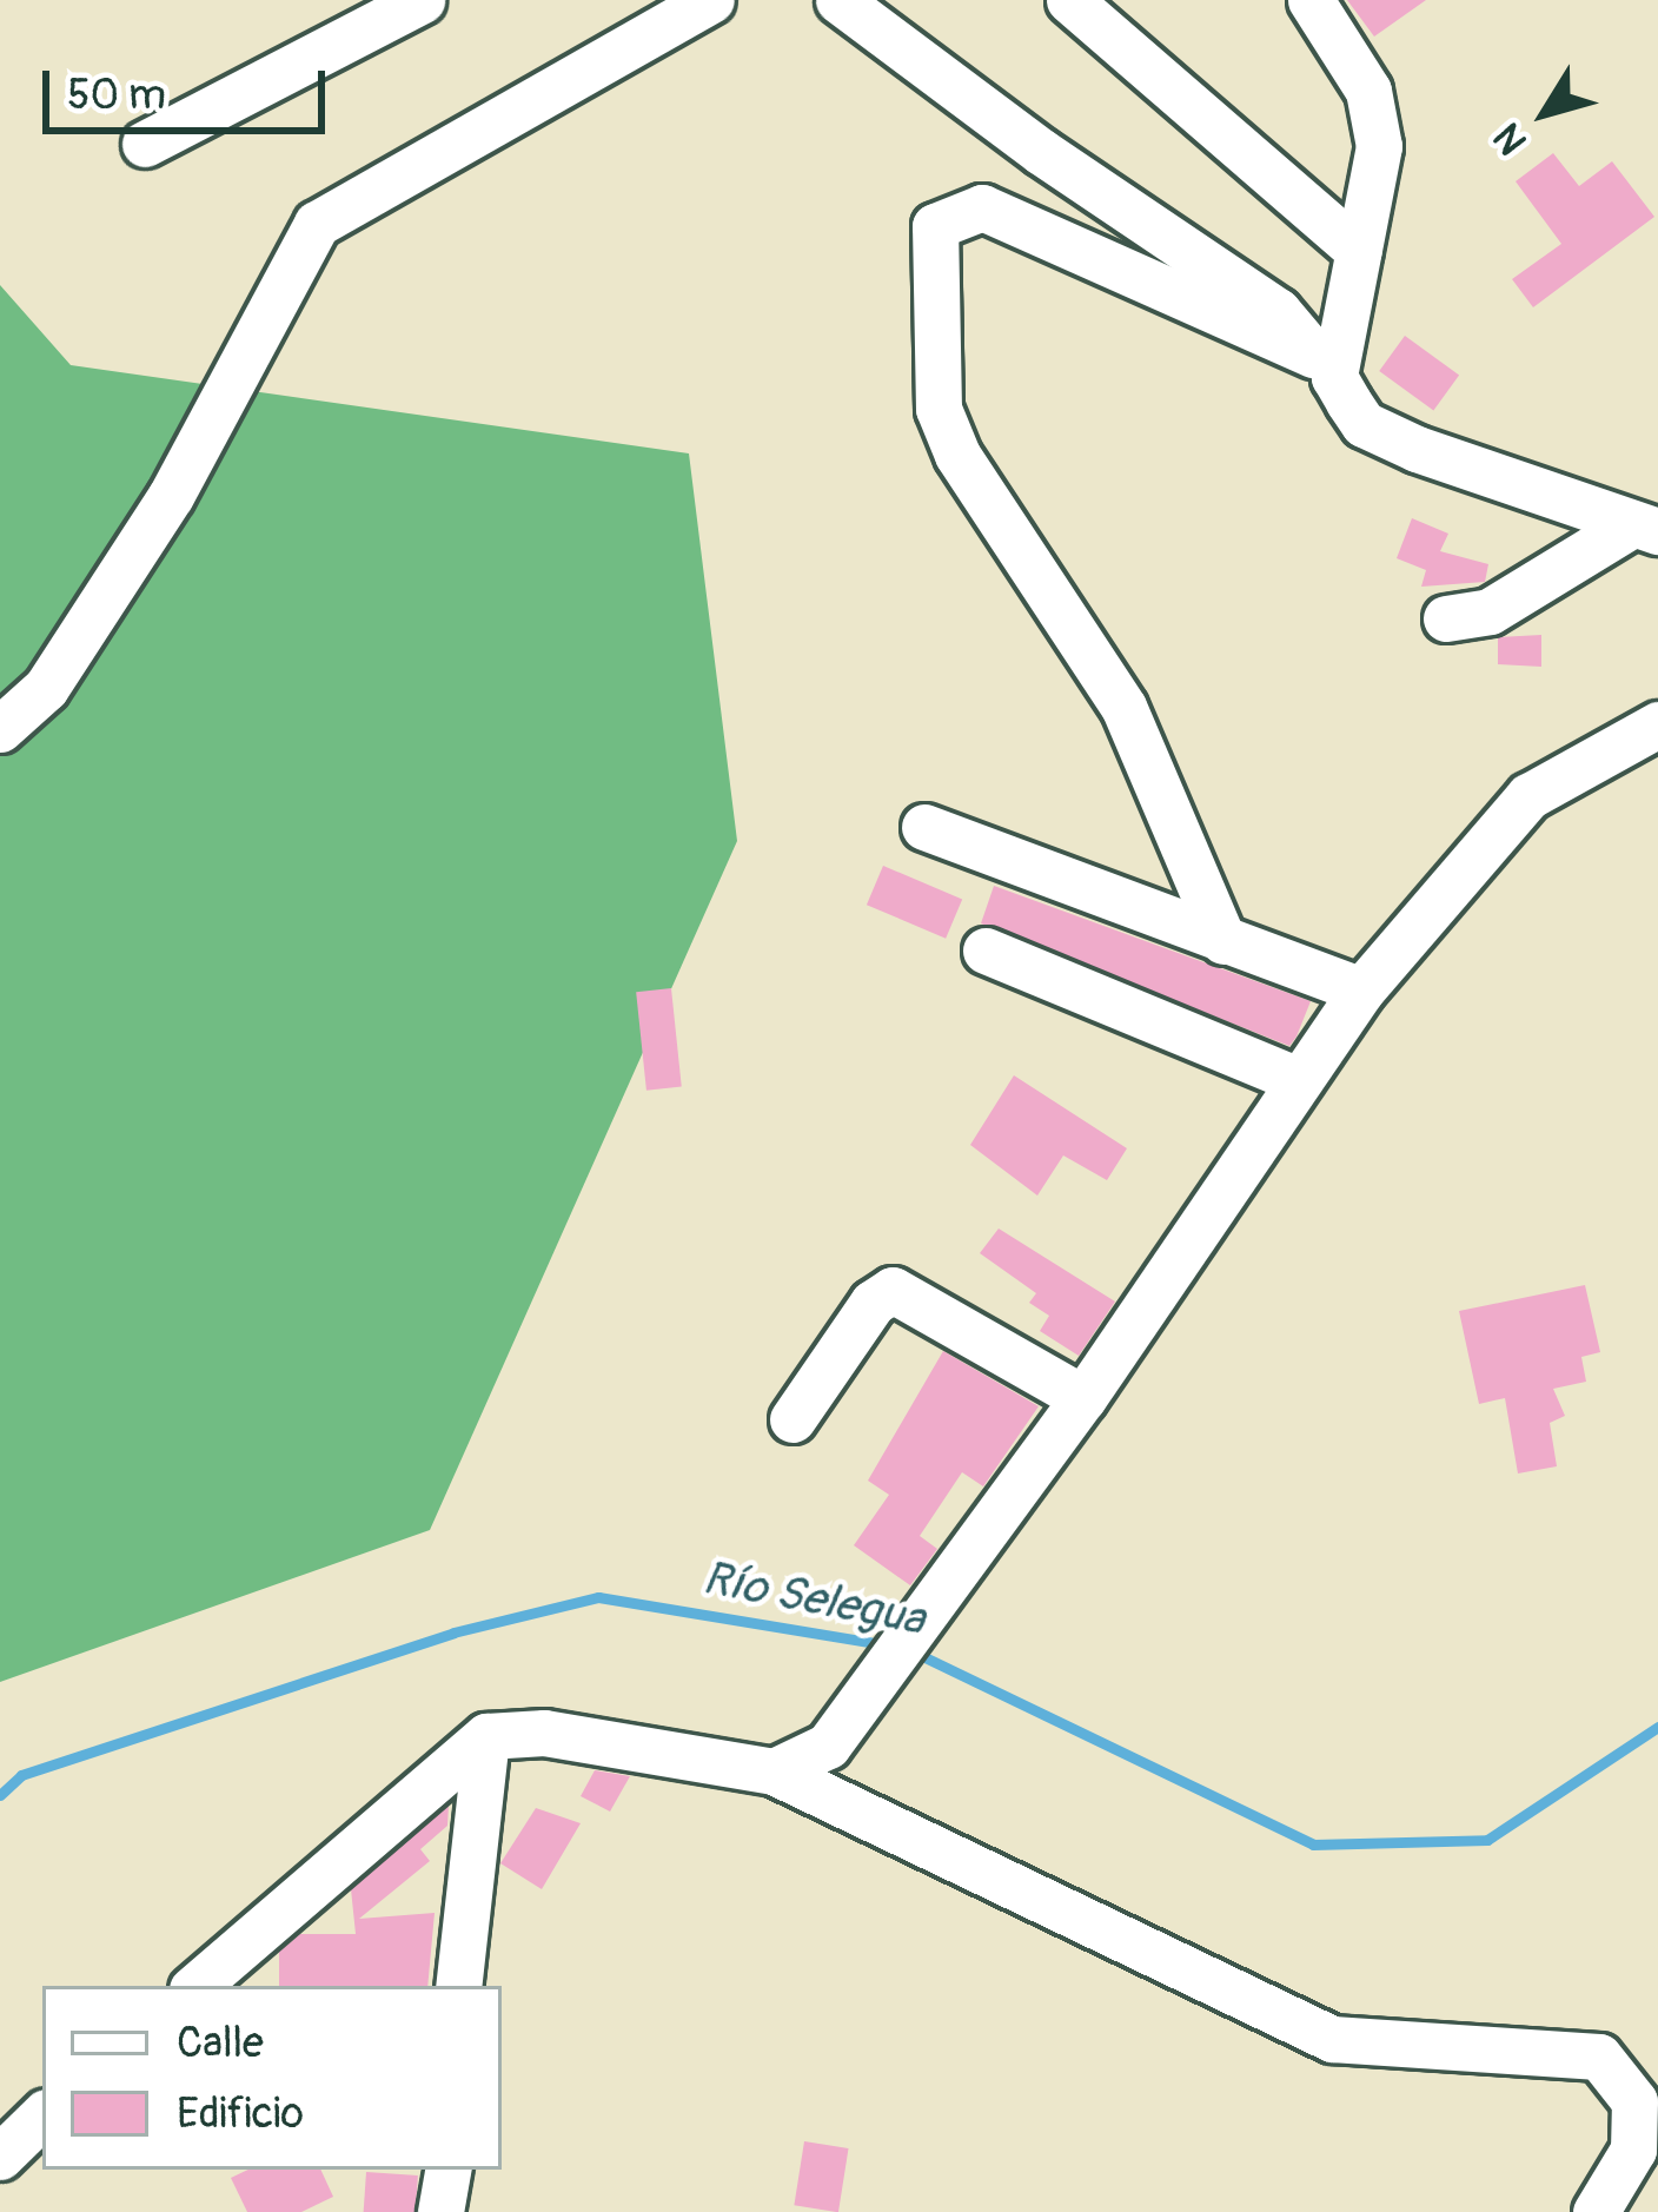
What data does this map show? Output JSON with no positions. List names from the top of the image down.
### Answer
{
  "water": ["Río Selegua"],
  "legend": ["Calle", "Edificio"],
  "scale_bar": "50 m",
  "north": "bottom left"
}
